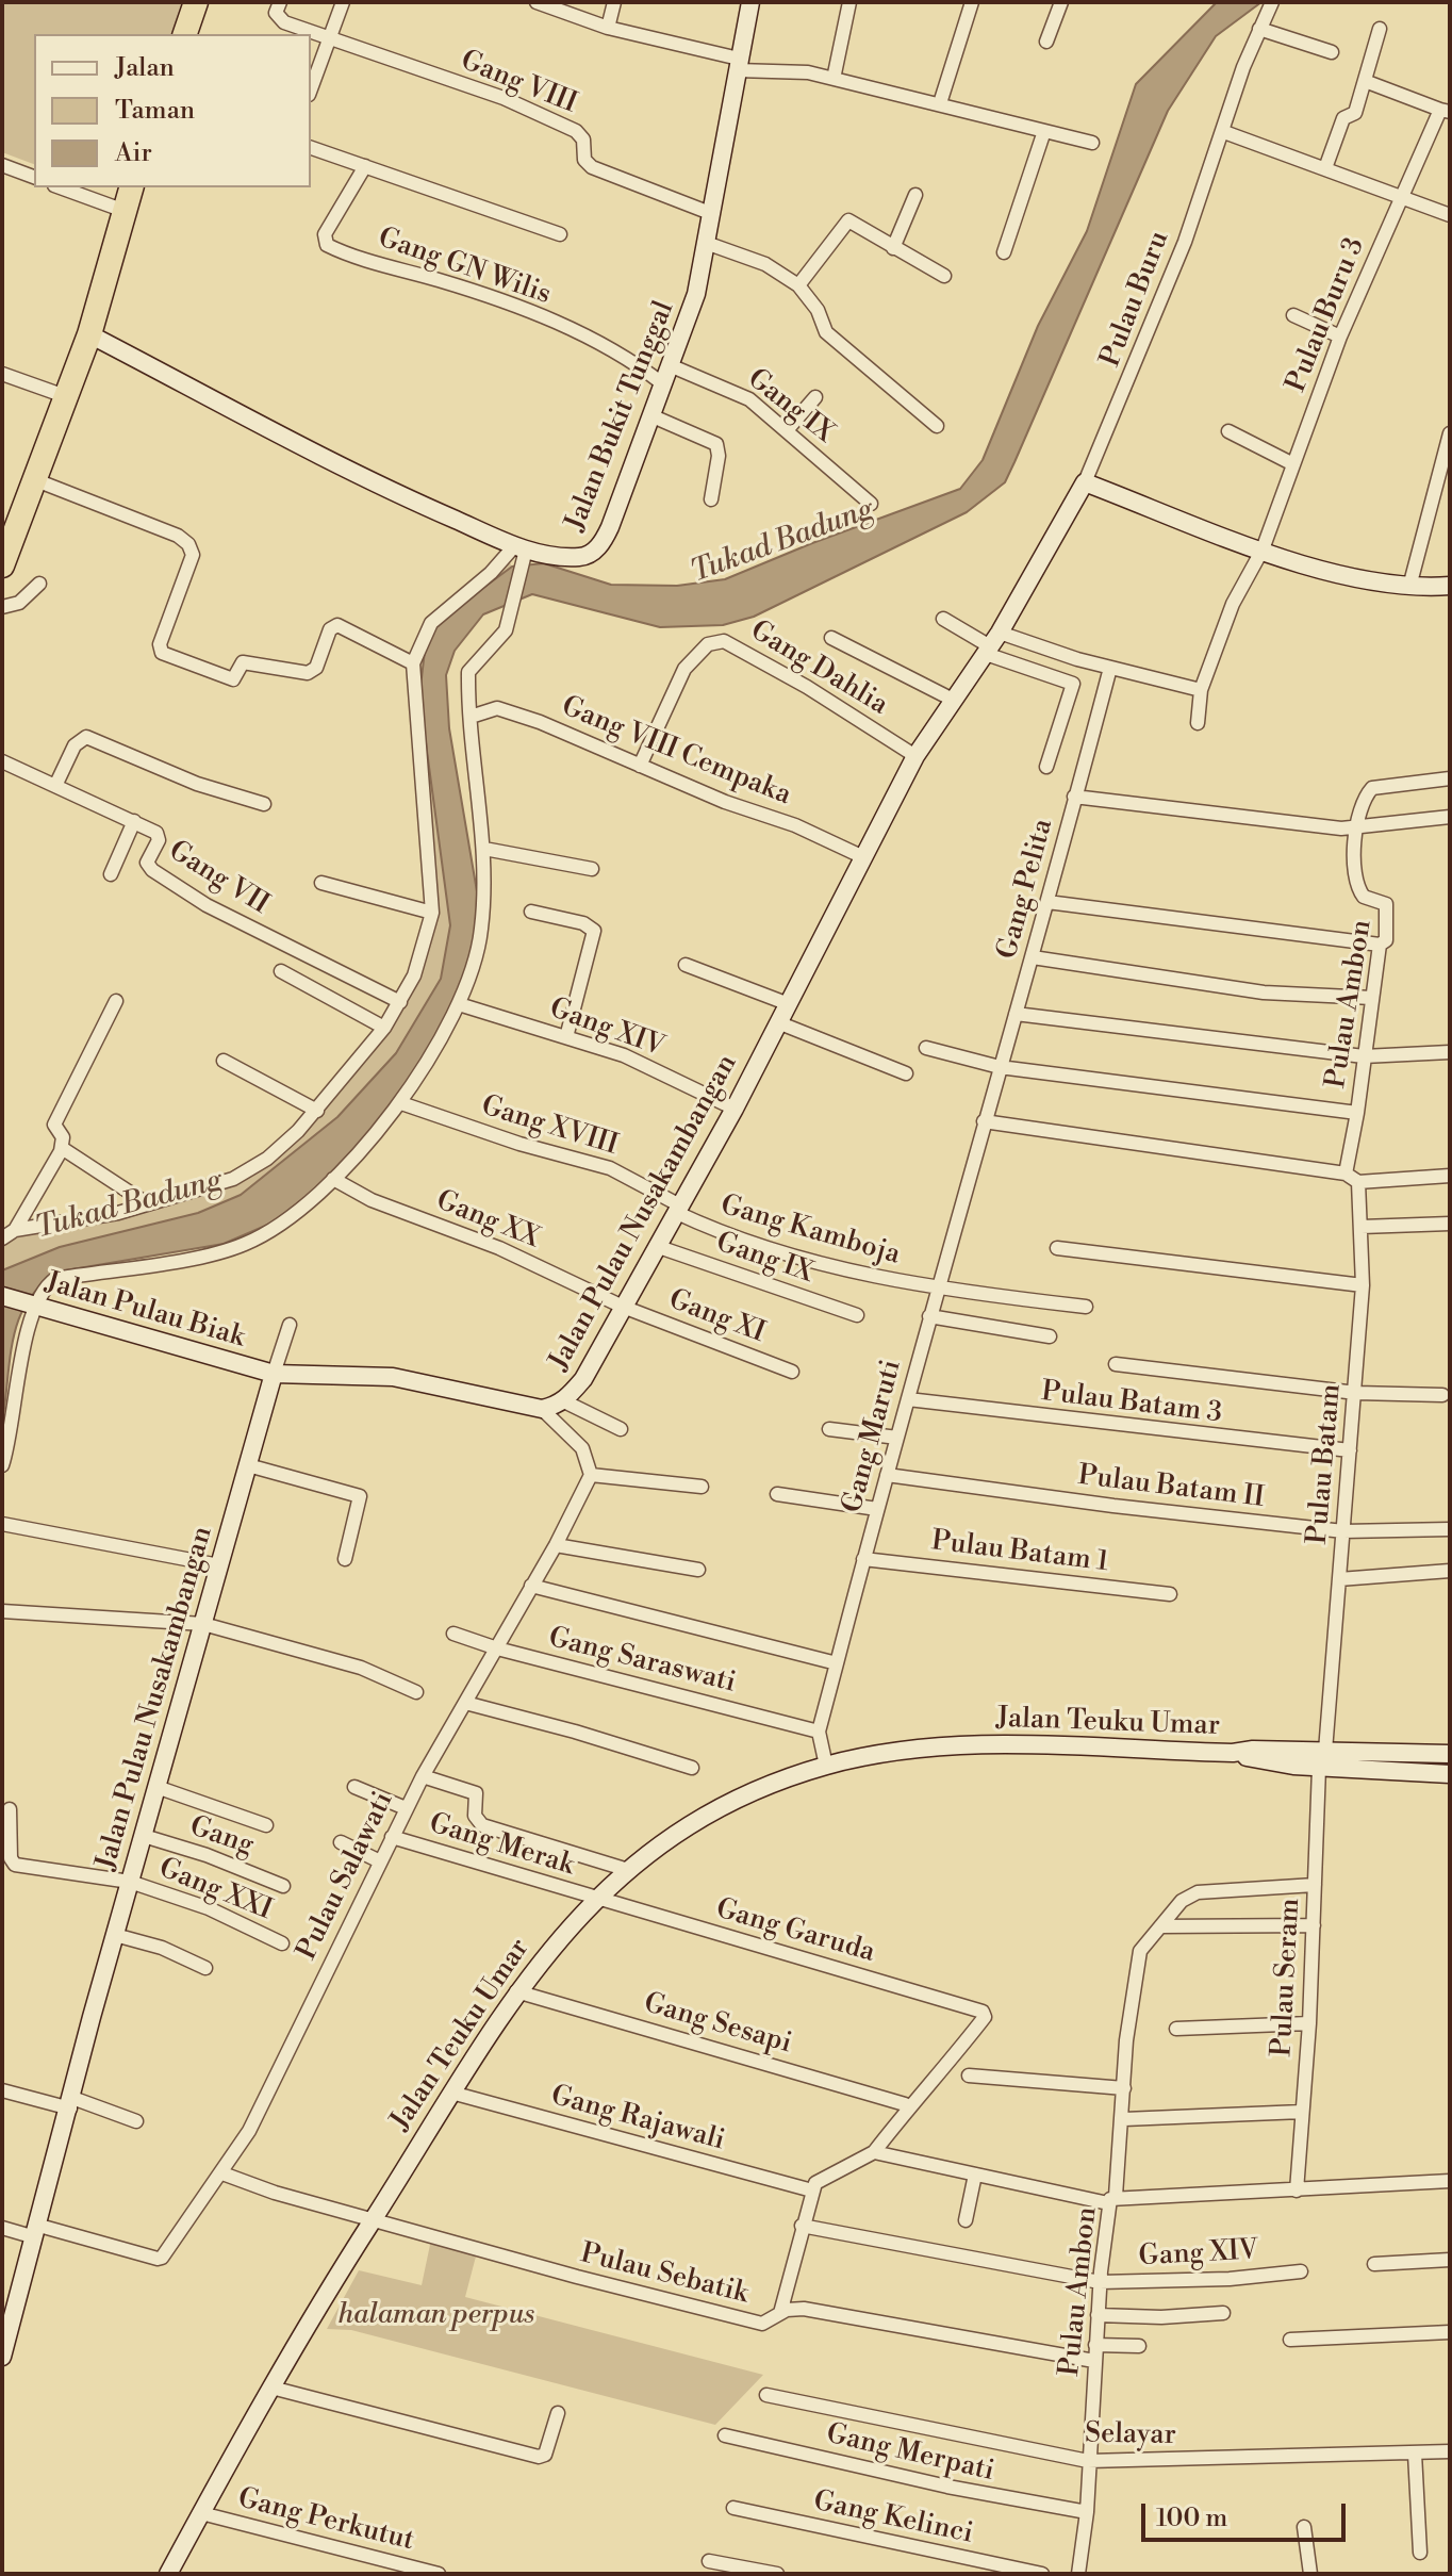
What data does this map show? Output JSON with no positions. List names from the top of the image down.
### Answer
{
  "streets": {
    "street": [
      "Gang VIII",
      "Gang GN Wilis",
      "Pulau Buru",
      "Pulau Buru 3",
      "Gang IX",
      "Jalan Bukit Tunggal",
      "Gang Dahlia",
      "Gang VIII Cempaka",
      "Gang VII",
      "Gang Pelita",
      "Pulau Ambon",
      "Gang XIV",
      "Gang XVIII",
      "Jalan Pulau Nusakambangan",
      "Gang XX",
      "Gang Kamboja",
      "Jalan Pulau Biak",
      "Gang XI",
      "Pulau Batam 3",
      "Gang Maruti",
      "Pulau Batam",
      "Pulau Batam II",
      "Pulau Batam 1",
      "Gang Saraswati",
      "Jalan Teuku Umar",
      "Gang",
      "Gang Merak",
      "Pulau Salawati",
      "Gang XXI",
      "Gang Garuda",
      "Pulau Seram",
      "Gang Sesapi",
      "Gang Rajawali",
      "Pulau Sebatik",
      "Selayar",
      "Gang Merpati",
      "Gang Kelinci",
      "Gang Perkutut"
    ]
  },
  "crossings": [
    ["Gang VIII", "Jalan Bukit Tunggal"],
    ["Gang GN Wilis", "Jalan Bukit Tunggal"],
    ["Pulau Buru", "Jalan Pulau Nusakambangan"],
    ["Gang IX", "Jalan Bukit Tunggal"],
    ["Gang IX", "Jalan Pulau Nusakambangan"],
    ["Gang Dahlia", "Gang VIII Cempaka"],
    ["Gang Dahlia", "Jalan Pulau Nusakambangan"],
    ["Gang VIII Cempaka", "Jalan Pulau Nusakambangan"],
    ["Gang Pelita", "Gang Maruti"],
    ["Pulau Ambon", "Gang XIV"],
    ["Pulau Ambon", "Pulau Seram"],
    ["Pulau Ambon", "Pulau Sebatik"],
    ["Pulau Ambon", "Selayar"],
    ["Pulau Ambon", "Gang Merpati"],
    ["Gang XIV", "Jalan Pulau Nusakambangan"],
    ["Gang XVIII", "Jalan Pulau Nusakambangan"],
    ["Gang XVIII", "Gang Kamboja"],
    ["Jalan Pulau Nusakambangan", "Gang XX"],
    ["Jalan Pulau Nusakambangan", "Gang Kamboja"],
    ["Jalan Pulau Nusakambangan", "Jalan Pulau Biak"],
    ["Jalan Pulau Nusakambangan", "Gang XI"],
    ["Jalan Pulau Nusakambangan", "Gang"],
    ["Jalan Pulau Nusakambangan", "Pulau Salawati"],
    ["Jalan Pulau Nusakambangan", "Gang XXI"],
    ["Gang XX", "Gang XI"],
    ["Gang Kamboja", "Gang Maruti"],
    ["Pulau Batam 3", "Gang Maruti"],
    ["Pulau Batam 3", "Pulau Batam"],
    ["Gang Maruti", "Pulau Batam II"],
    ["Gang Maruti", "Pulau Batam 1"],
    ["Gang Maruti", "Gang Saraswati"],
    ["Gang Maruti", "Jalan Teuku Umar"],
    ["Pulau Batam", "Pulau Batam II"],
    ["Pulau Batam", "Jalan Teuku Umar"],
    ["Pulau Batam", "Pulau Seram"],
    ["Gang Saraswati", "Pulau Salawati"],
    ["Jalan Teuku Umar", "Gang Merak"],
    ["Jalan Teuku Umar", "Gang Garuda"],
    ["Jalan Teuku Umar", "Pulau Seram"],
    ["Jalan Teuku Umar", "Gang Sesapi"],
    ["Jalan Teuku Umar", "Gang Rajawali"],
    ["Jalan Teuku Umar", "Pulau Sebatik"],
    ["Jalan Teuku Umar", "Gang Perkutut"],
    ["Gang Merak", "Pulau Salawati"],
    ["Gang Merak", "Gang Garuda"],
    ["Pulau Salawati", "Pulau Sebatik"]
  ],
  "water": ["Tukad Badung"],
  "parks": ["halaman perpus"],
  "legend": ["Jalan", "Taman", "Air"],
  "scale_bar": "100 m"
}
